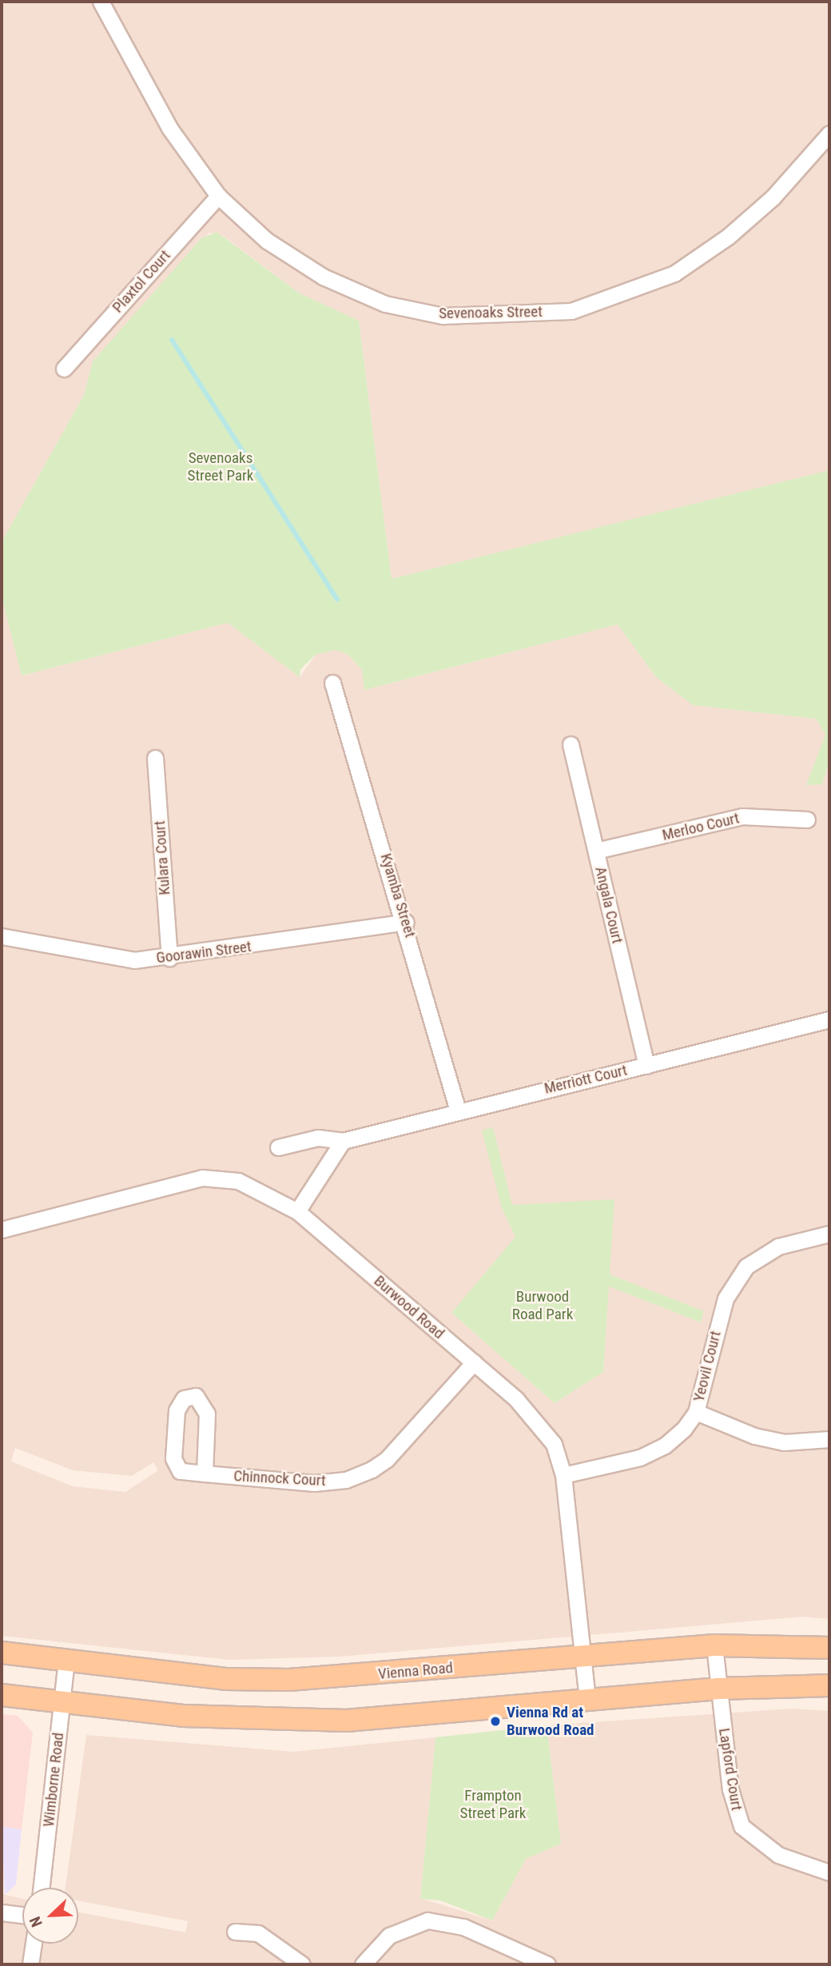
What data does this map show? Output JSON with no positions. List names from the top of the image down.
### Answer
{
  "streets": {
    "main road": ["Vienna Road"],
    "street": [
      "Plaxtol Court",
      "Sevenoaks Street",
      "Merloo Court",
      "Kulara Court",
      "Kyamba Street",
      "Angala Court",
      "Goorawin Street",
      "Merriott Court",
      "Burwood Road",
      "Yeovil Court",
      "Chinnock Court",
      "Lapford Court",
      "Wimborne Road"
    ]
  },
  "crossings": [
    ["Plaxtol Court", "Sevenoaks Street"],
    ["Merloo Court", "Angala Court"],
    ["Kulara Court", "Goorawin Street"],
    ["Kyamba Street", "Goorawin Street"],
    ["Kyamba Street", "Merriott Court"],
    ["Angala Court", "Merriott Court"],
    ["Burwood Road", "Yeovil Court"],
    ["Burwood Road", "Chinnock Court"],
    ["Burwood Road", "Vienna Road"],
    ["Vienna Road", "Lapford Court"],
    ["Vienna Road", "Wimborne Road"]
  ],
  "parks": ["Sevenoaks Street Park", "Burwood Road Park", "Frampton Street Park"],
  "places": ["Vienna Rd at Burwood Road"],
  "north": "bottom left"
}
